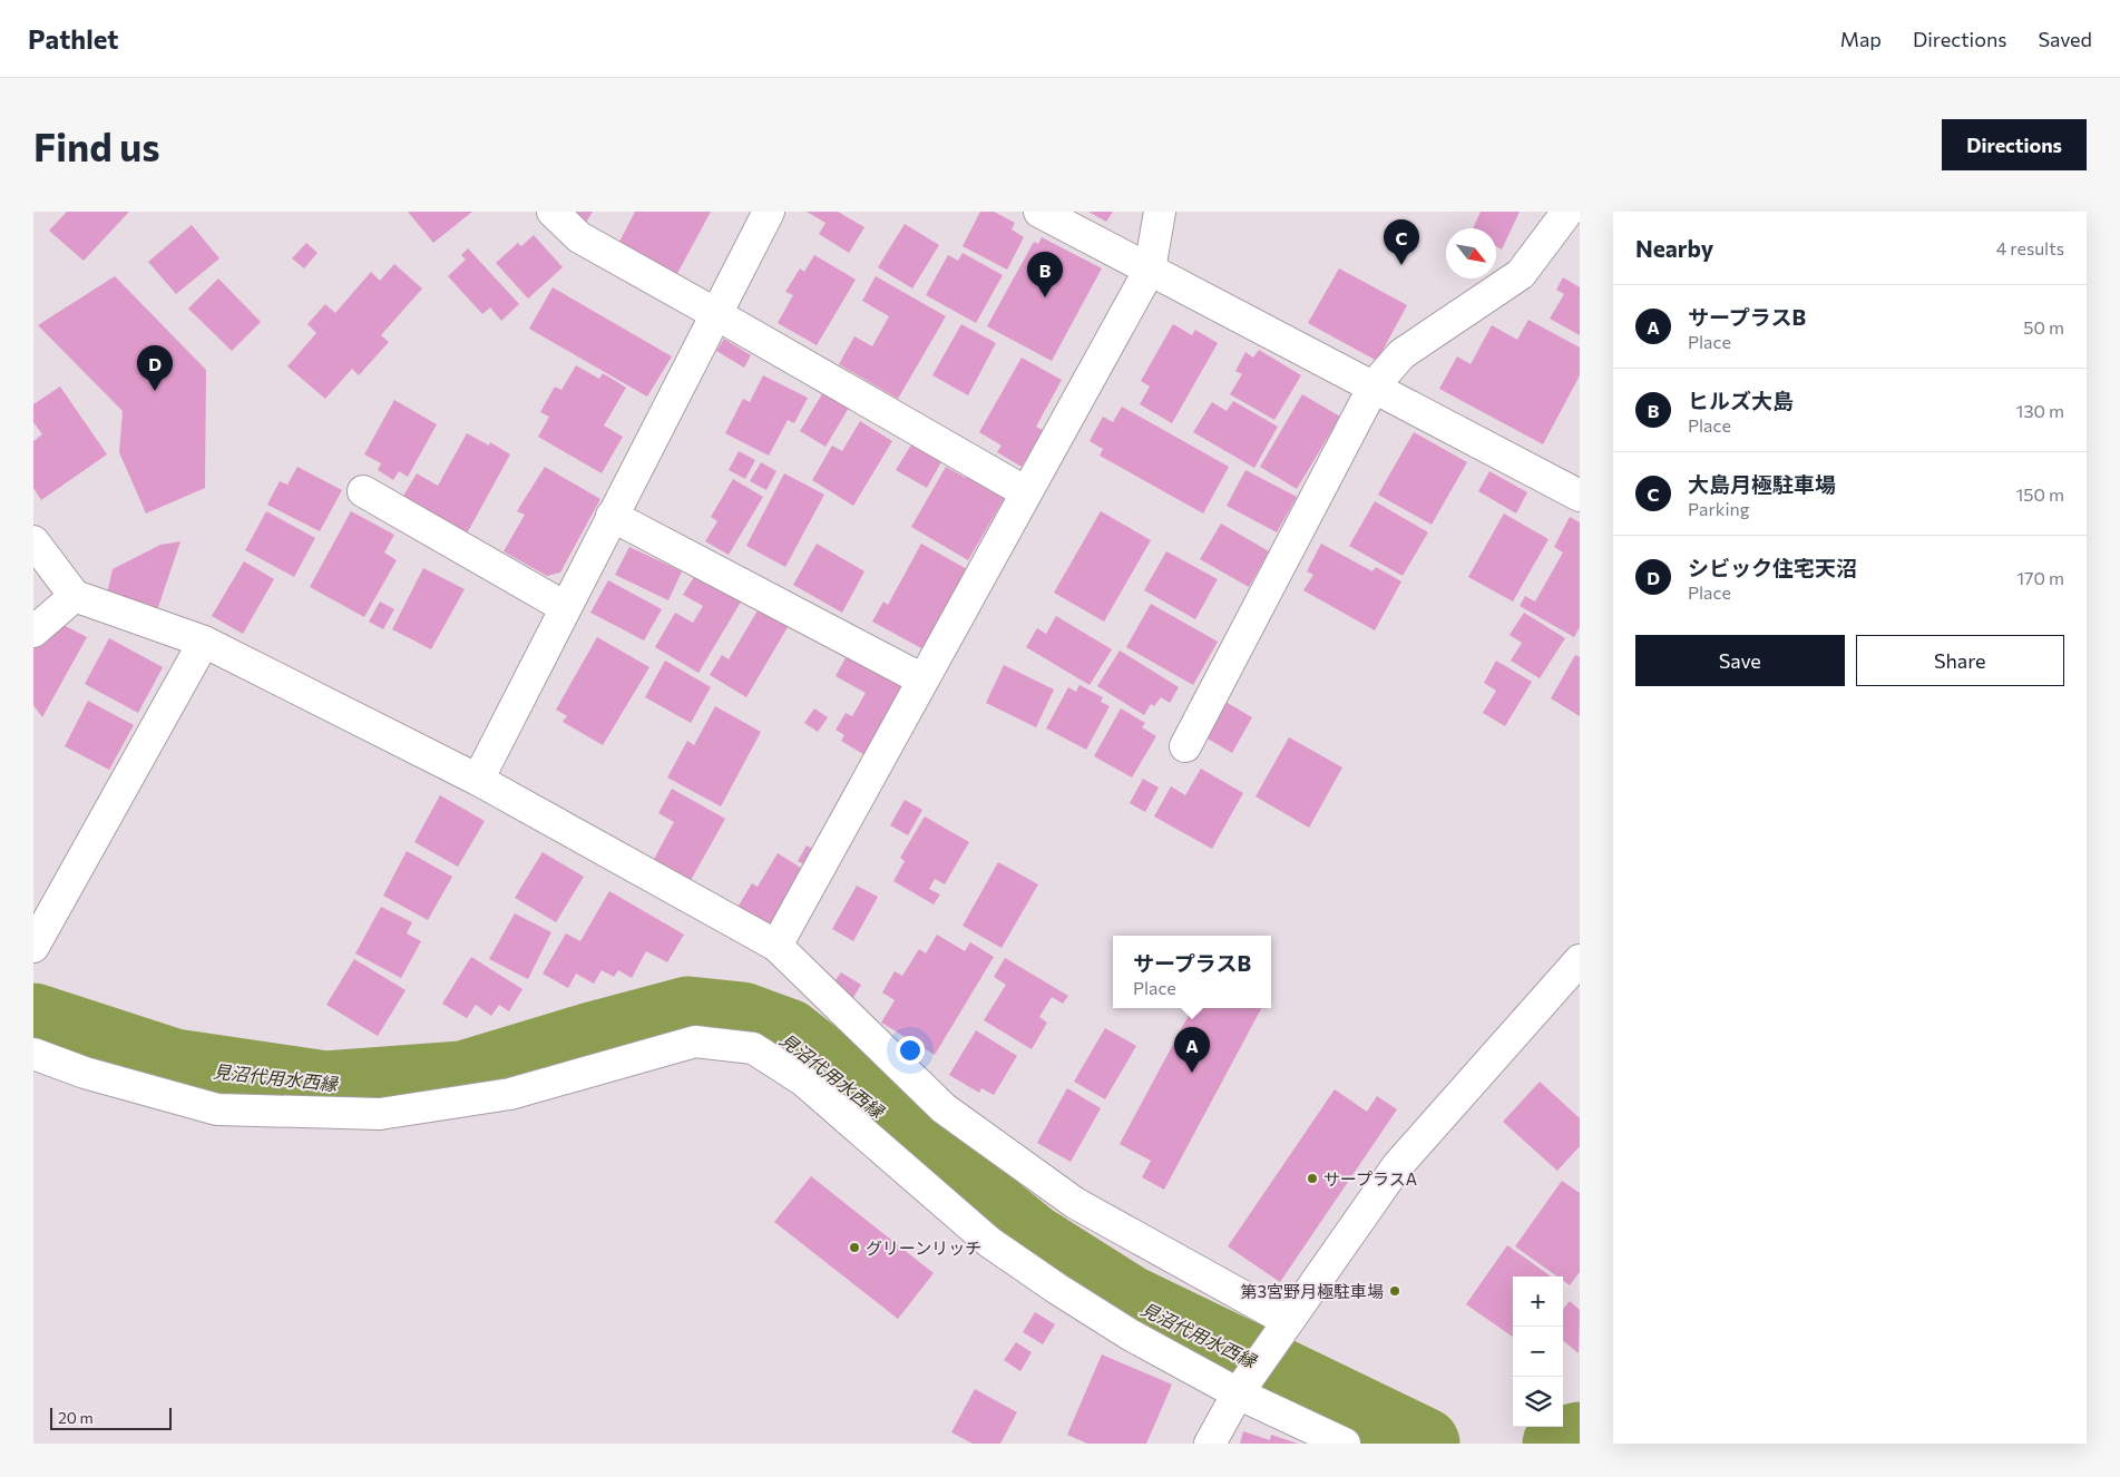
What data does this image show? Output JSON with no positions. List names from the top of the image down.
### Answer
{
  "water": ["見沼代用水西縁"],
  "places": ["サープラスA", "グリーンリッチ", "第3宮野月極駐車場"],
  "scale_bar": "20 m",
  "north": "bottom right",
  "page": {
    "header": "Pathlet",
    "nav": ["Map", "Directions", "Saved"],
    "buttons": [
      "Directions",
      ["Save", "Share"]
    ],
    "title": "Find us",
    "heading": ["Nearby", "4 results"],
    "pins": [
      "C",
      "B",
      "D",
      "A"
    ],
    "list": [
      {
        "mark": "A",
        "name": "サープラスB",
        "note": "Place",
        "value": "50 m"
      },
      {
        "mark": "B",
        "name": "ヒルズ大島",
        "note": "Place",
        "value": "130 m"
      },
      {
        "mark": "C",
        "name": "大島月極駐車場",
        "note": "Parking",
        "value": "150 m"
      },
      {
        "mark": "D",
        "name": "シビック住宅天沼",
        "note": "Place",
        "value": "170 m"
      }
    ],
    "popup": ["サープラスB", "Place"],
    "map_buttons": ["+", "−"],
    "scale": "20 m"
  }
}
